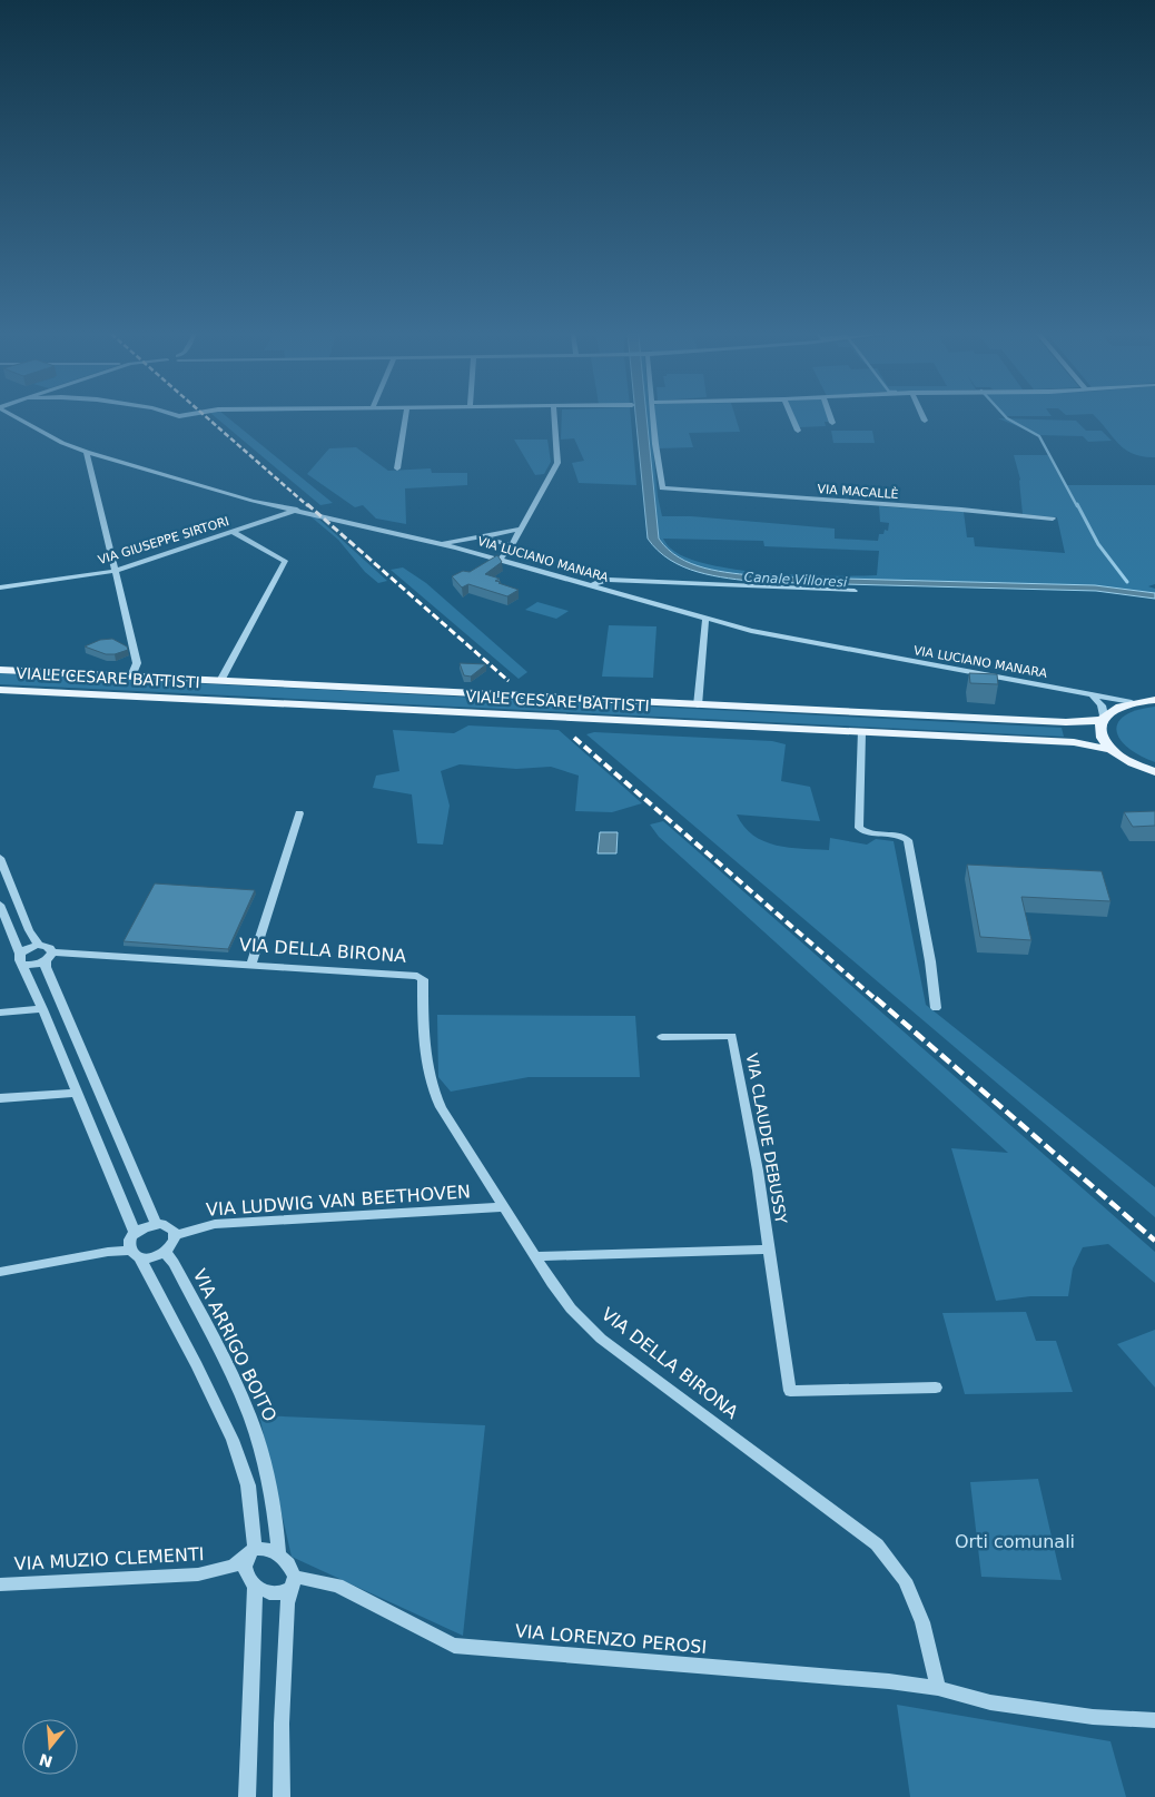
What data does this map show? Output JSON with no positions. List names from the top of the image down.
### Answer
{
  "streets": {
    "main road": ["VIALE CESARE BATTISTI"],
    "street": [
      "VIA MACALLÈ",
      "VIA GIUSEPPE SIRTORI",
      "VIA LUCIANO MANARA",
      "VIA DELLA BIRONA",
      "VIA CLAUDE DEBUSSY",
      "VIA LUDWIG VAN BEETHOVEN",
      "VIA ARRIGO BOITO",
      "VIA MUZIO CLEMENTI",
      "VIA LORENZO PEROSI"
    ]
  },
  "crossings": [
    ["VIA GIUSEPPE SIRTORI", "VIA LUCIANO MANARA"],
    ["VIA DELLA BIRONA", "VIA LUDWIG VAN BEETHOVEN"],
    ["VIA DELLA BIRONA", "VIA LORENZO PEROSI"],
    ["VIA LUDWIG VAN BEETHOVEN", "VIA ARRIGO BOITO"],
    ["VIA ARRIGO BOITO", "VIA MUZIO CLEMENTI"],
    ["VIA ARRIGO BOITO", "VIA LORENZO PEROSI"],
    ["VIA MUZIO CLEMENTI", "VIA LORENZO PEROSI"]
  ],
  "water": ["Canale Villoresi"],
  "parks": ["Orti comunali"],
  "north": "bottom"
}
